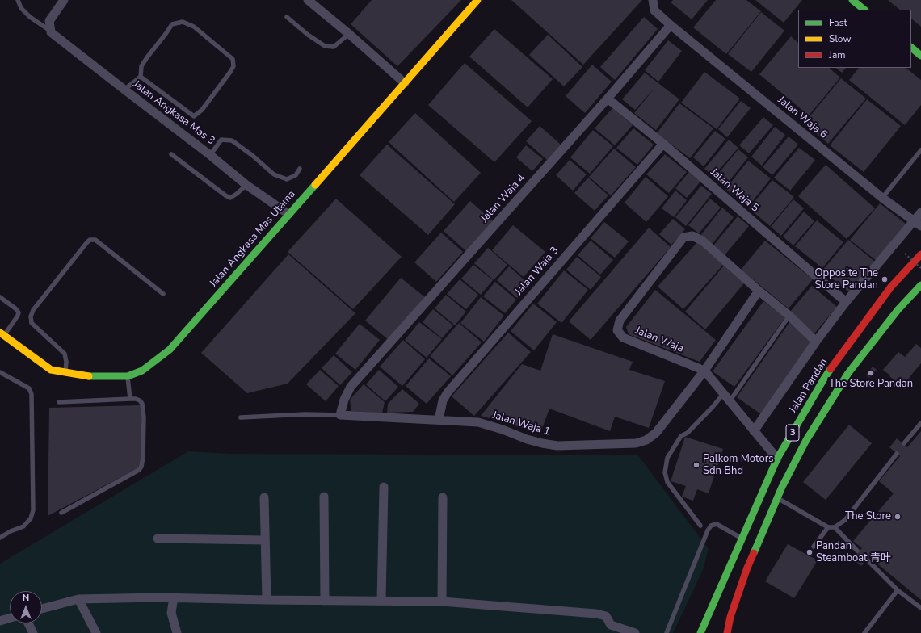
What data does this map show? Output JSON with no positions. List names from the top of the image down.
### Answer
{
  "streets": {
    "main road": ["Jalan Angkasa Mas Utama", "Jalan Pandan", "3"],
    "street": [
      "Jalan Angkasa Mas 3",
      "Jalan Waja 6",
      "Jalan Waja 5",
      "Jalan Waja 4",
      "Jalan Waja 3",
      "Jalan Waja",
      "Jalan Waja 1"
    ]
  },
  "crossings": [
    ["Jalan Angkasa Mas 3", "Jalan Angkasa Mas Utama"],
    ["Jalan Waja 6", "Jalan Waja 4"],
    ["Jalan Waja 5", "Jalan Waja 4"],
    ["Jalan Waja 5", "Jalan Waja 3"],
    ["Jalan Waja 4", "Jalan Waja 1"],
    ["Jalan Waja 3", "Jalan Waja 1"],
    ["Jalan Waja", "Jalan Pandan"],
    ["Jalan Waja", "Jalan Waja 1"]
  ],
  "places": [
    "Opposite The Store Pandan",
    "The Store Pandan",
    "Palkom Motors Sdn Bhd",
    "The Store",
    "Pandan Steamboat 青叶"
  ],
  "legend": ["Fast", "Slow", "Jam"],
  "north": "top"
}
